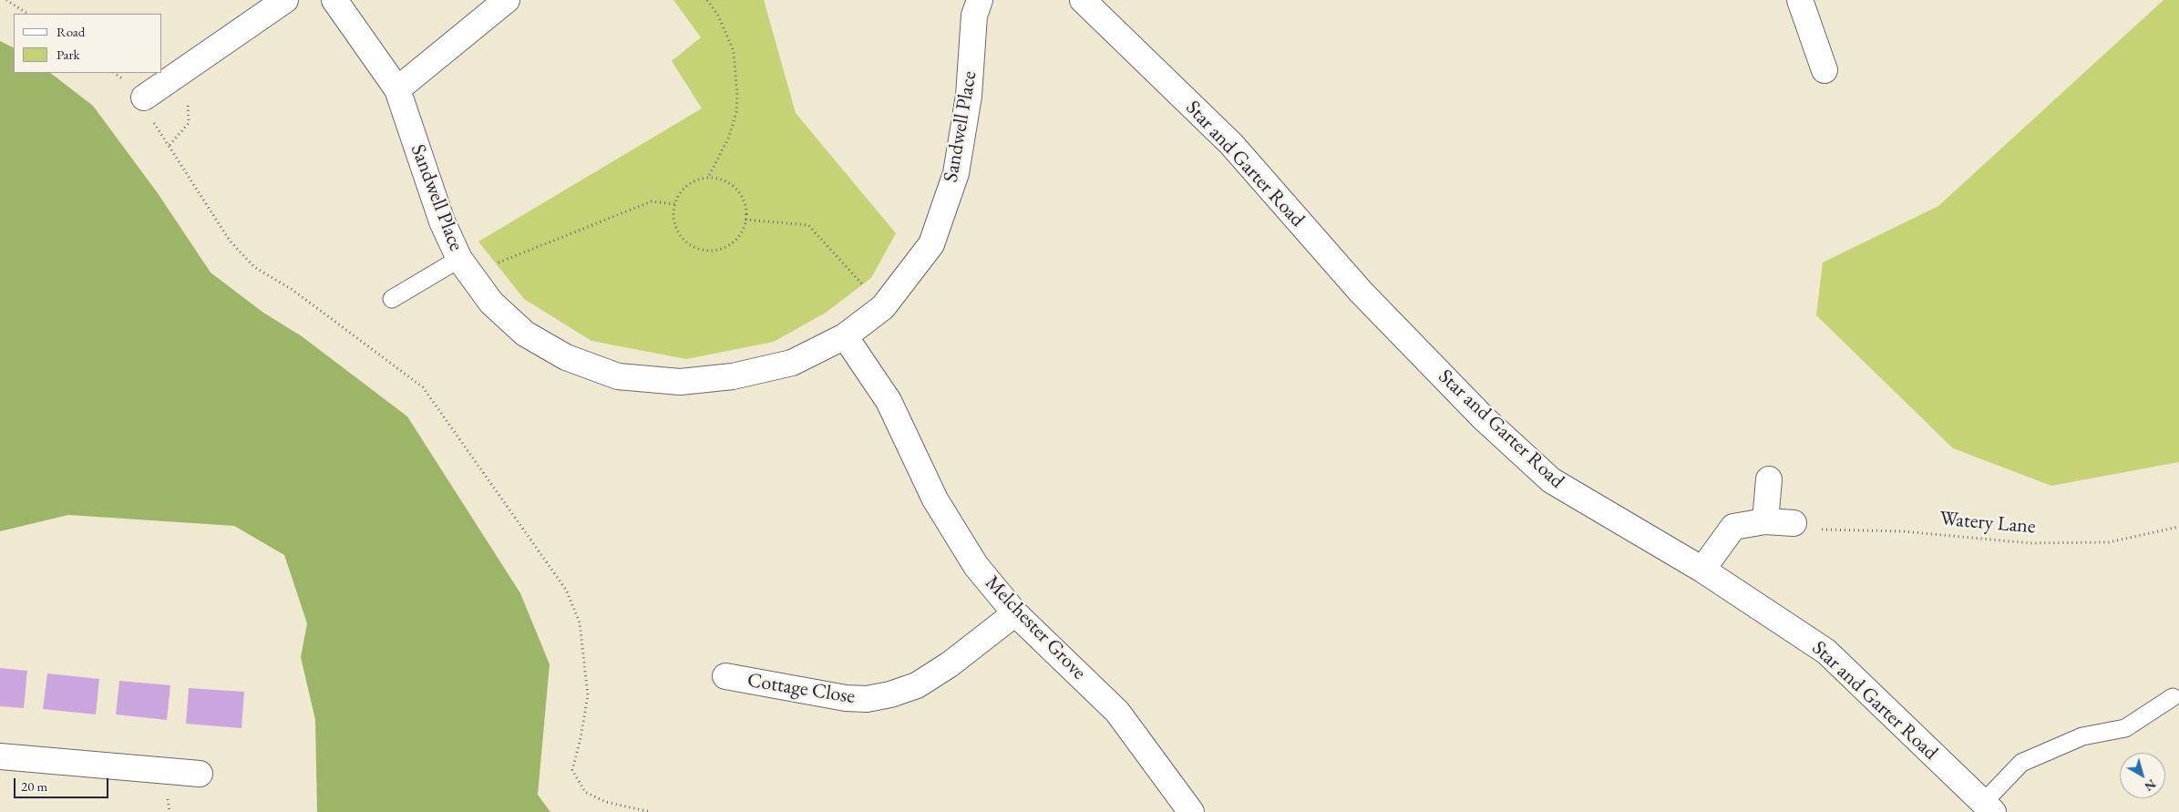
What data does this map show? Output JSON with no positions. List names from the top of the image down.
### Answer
{
  "streets": {
    "street": [
      "Sandwell Place",
      "Star and Garter Road",
      "Melchester Grove",
      "Cottage Close"
    ],
    "path": ["Watery Lane"]
  },
  "crossings": [
    ["Sandwell Place", "Melchester Grove"],
    ["Melchester Grove", "Cottage Close"]
  ],
  "legend": ["Road", "Park"],
  "scale_bar": "20 m",
  "north": "bottom right"
}
